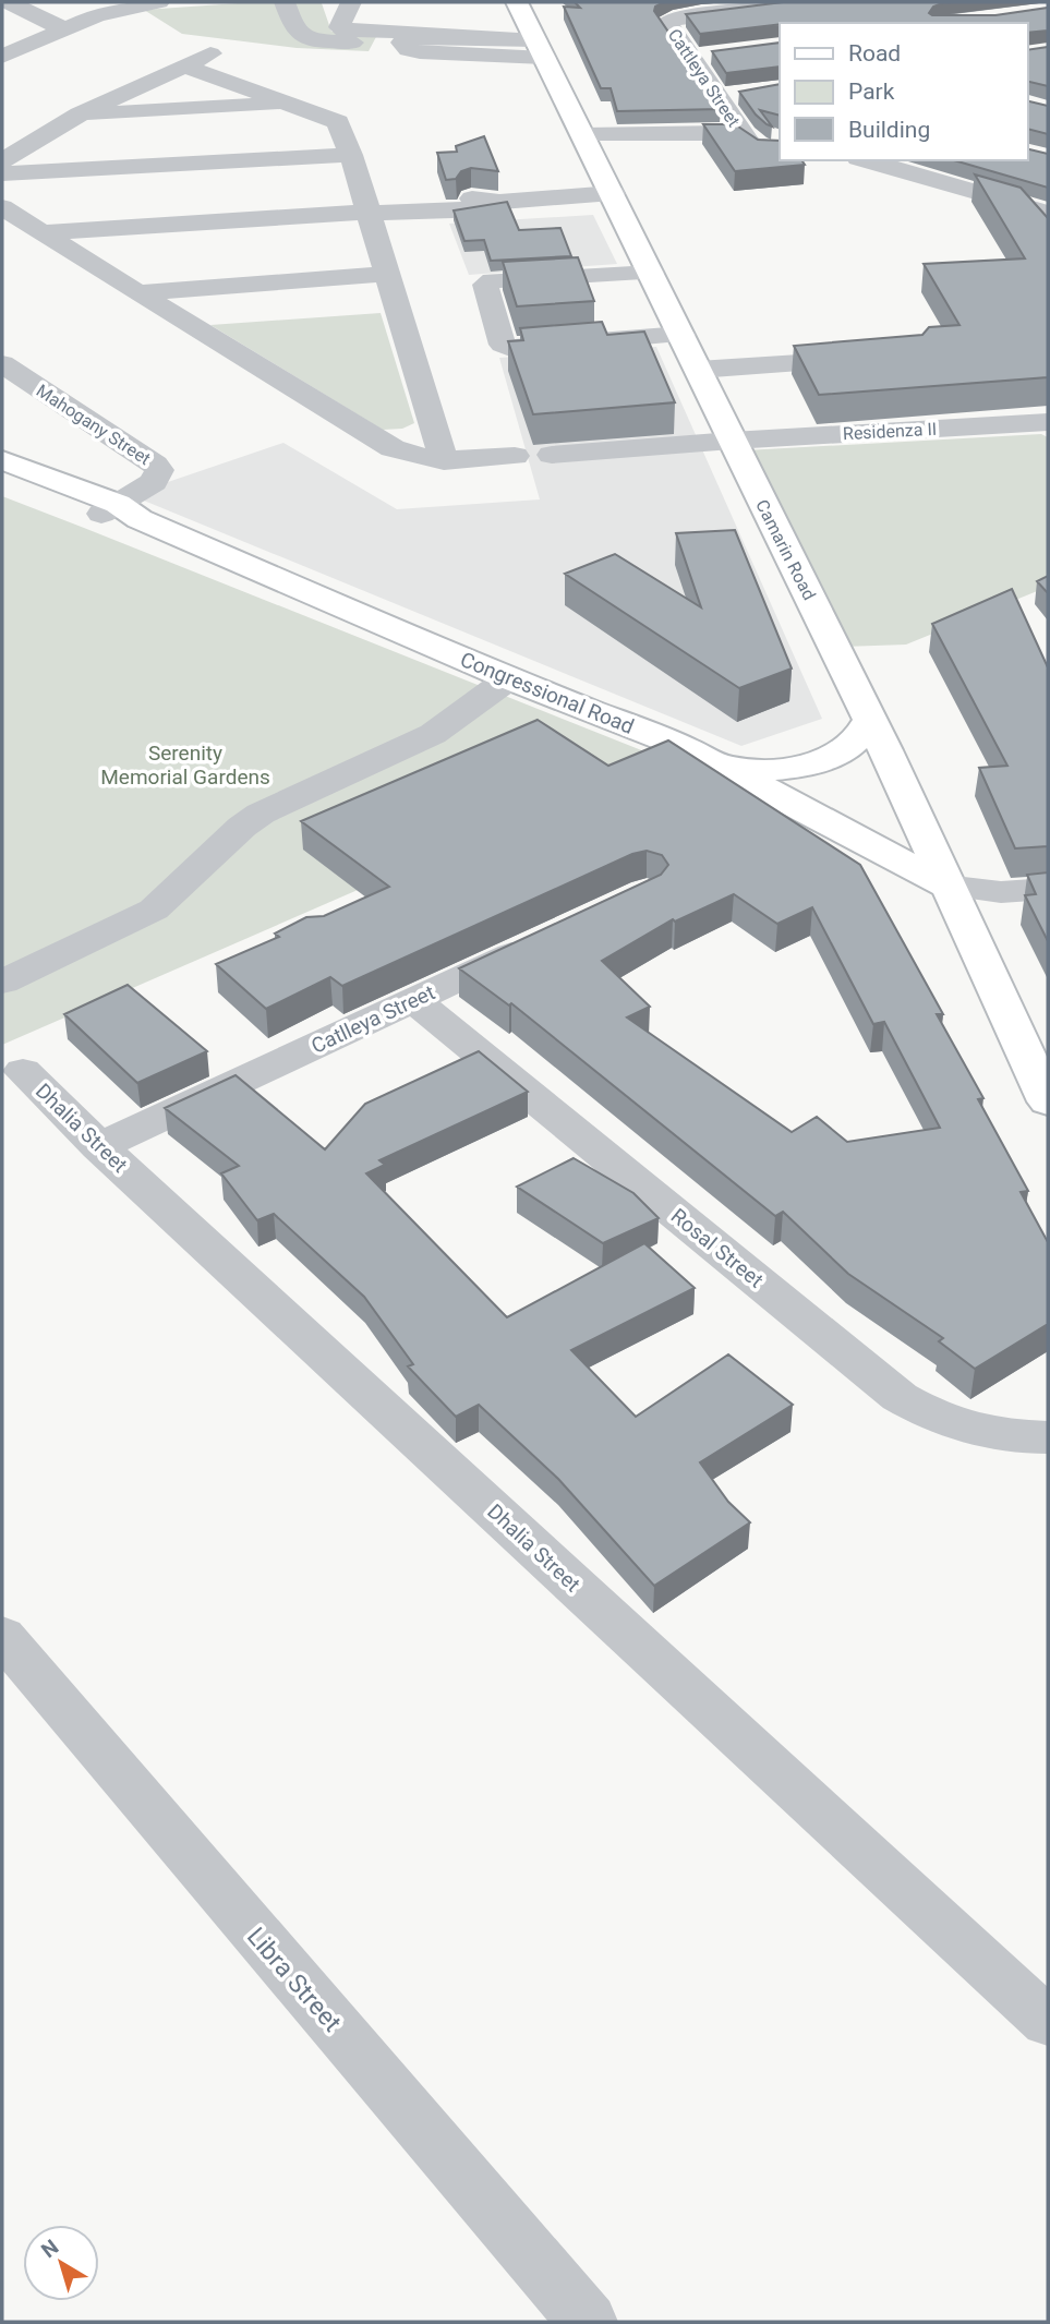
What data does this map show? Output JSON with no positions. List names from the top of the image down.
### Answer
{
  "streets": {
    "main road": ["Camarin Road", "Congressional Road"],
    "street": [
      "Cattleya Street",
      "Mahogany Street",
      "Residenza II",
      "Catlleya Street",
      "Dhalia Street",
      "Rosal Street",
      "Libra Street"
    ]
  },
  "crossings": [
    ["Mahogany Street", "Congressional Road"],
    ["Residenza II", "Camarin Road"],
    ["Camarin Road", "Congressional Road"],
    ["Catlleya Street", "Dhalia Street"],
    ["Catlleya Street", "Rosal Street"]
  ],
  "parks": ["Serenity Memorial Gardens"],
  "legend": ["Road", "Park", "Building"],
  "north": "top left"
}
